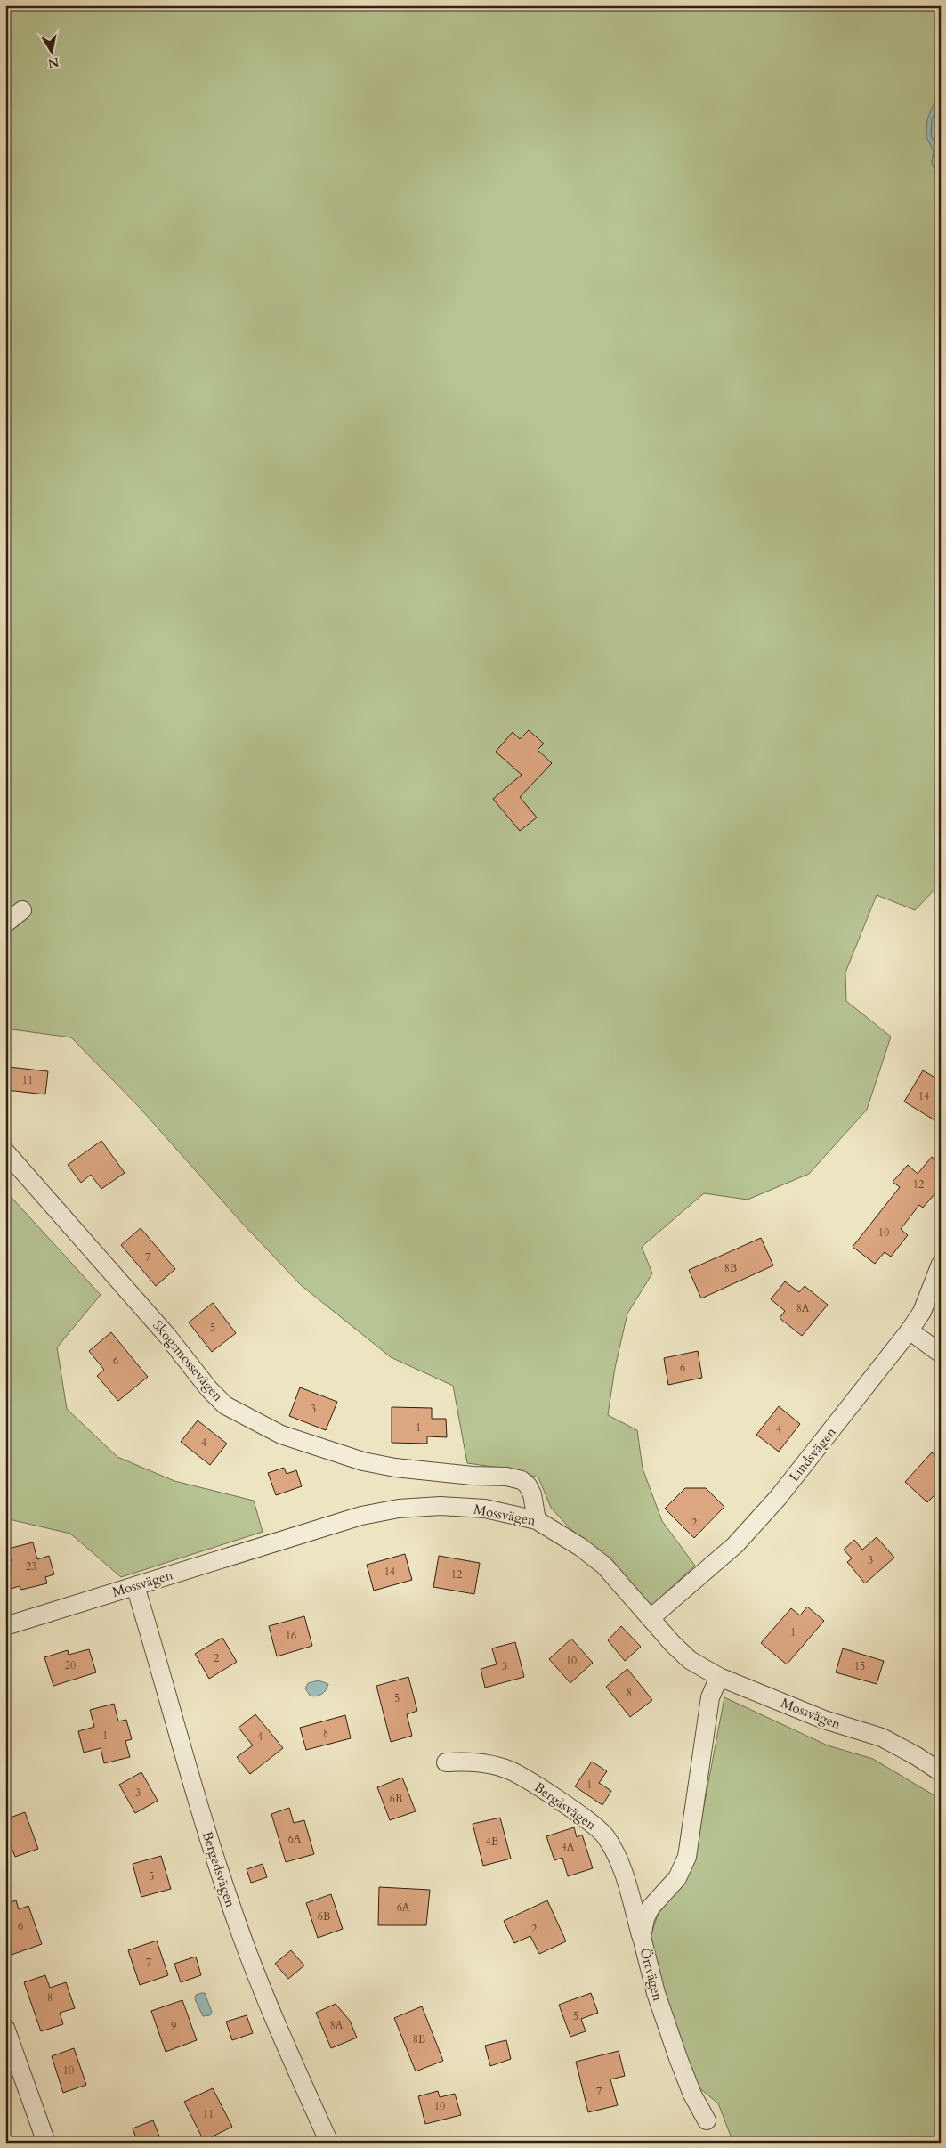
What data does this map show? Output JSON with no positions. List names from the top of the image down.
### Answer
{
  "streets": {
    "street": [
      "Skogsmossevägen",
      "Lindsvägen",
      "Mossvägen",
      "Bergåsvägen",
      "Bergedsvägen",
      "Örtvägen"
    ]
  },
  "crossings": [
    ["Skogsmossevägen", "Mossvägen"],
    ["Lindsvägen", "Mossvägen"],
    ["Mossvägen", "Bergedsvägen"],
    ["Mossvägen", "Örtvägen"],
    ["Bergåsvägen", "Örtvägen"]
  ],
  "house_numbers": [
    "11",
    "14",
    "12",
    "10",
    "7",
    "8B",
    "8A",
    "5",
    "6",
    "6",
    "3",
    "1",
    "4",
    "4",
    "2",
    "3",
    "23",
    "14",
    "12",
    "1",
    "16",
    "2",
    "10",
    "20",
    "3",
    "15",
    "8",
    "5",
    "8",
    "1",
    "4",
    "1",
    "3",
    "6B",
    "6A",
    "4B",
    "4A",
    "5",
    "6A",
    "6B",
    "6",
    "2",
    "7",
    "8",
    "5",
    "8A",
    "9",
    "8B",
    "10",
    "7",
    "10",
    "11"
  ],
  "north": "bottom"
}
